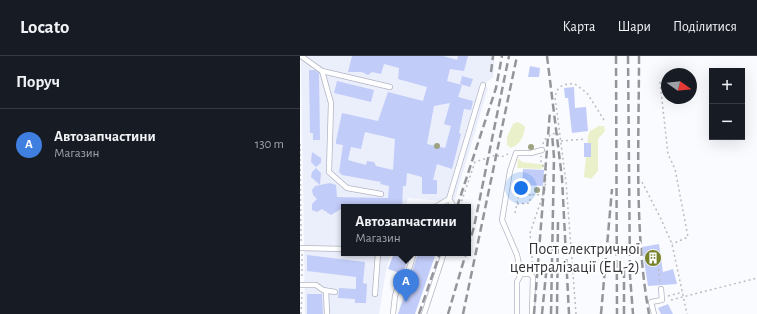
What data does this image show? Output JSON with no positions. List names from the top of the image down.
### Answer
{
  "places": {
    "building": ["Пост електричної централізації (ЕЦ-2)"]
  },
  "north": "right",
  "page": {
    "header": "Locato",
    "nav": ["Карта", "Шари", "Поділитися"],
    "heading": "Поруч",
    "map_buttons": ["+", "−"],
    "list": [
      {
        "mark": "A",
        "name": "Автозапчастини",
        "note": "Магазин",
        "value": "130 m"
      }
    ],
    "popup": ["Автозапчастини", "Магазин"],
    "pins": "A"
  }
}
